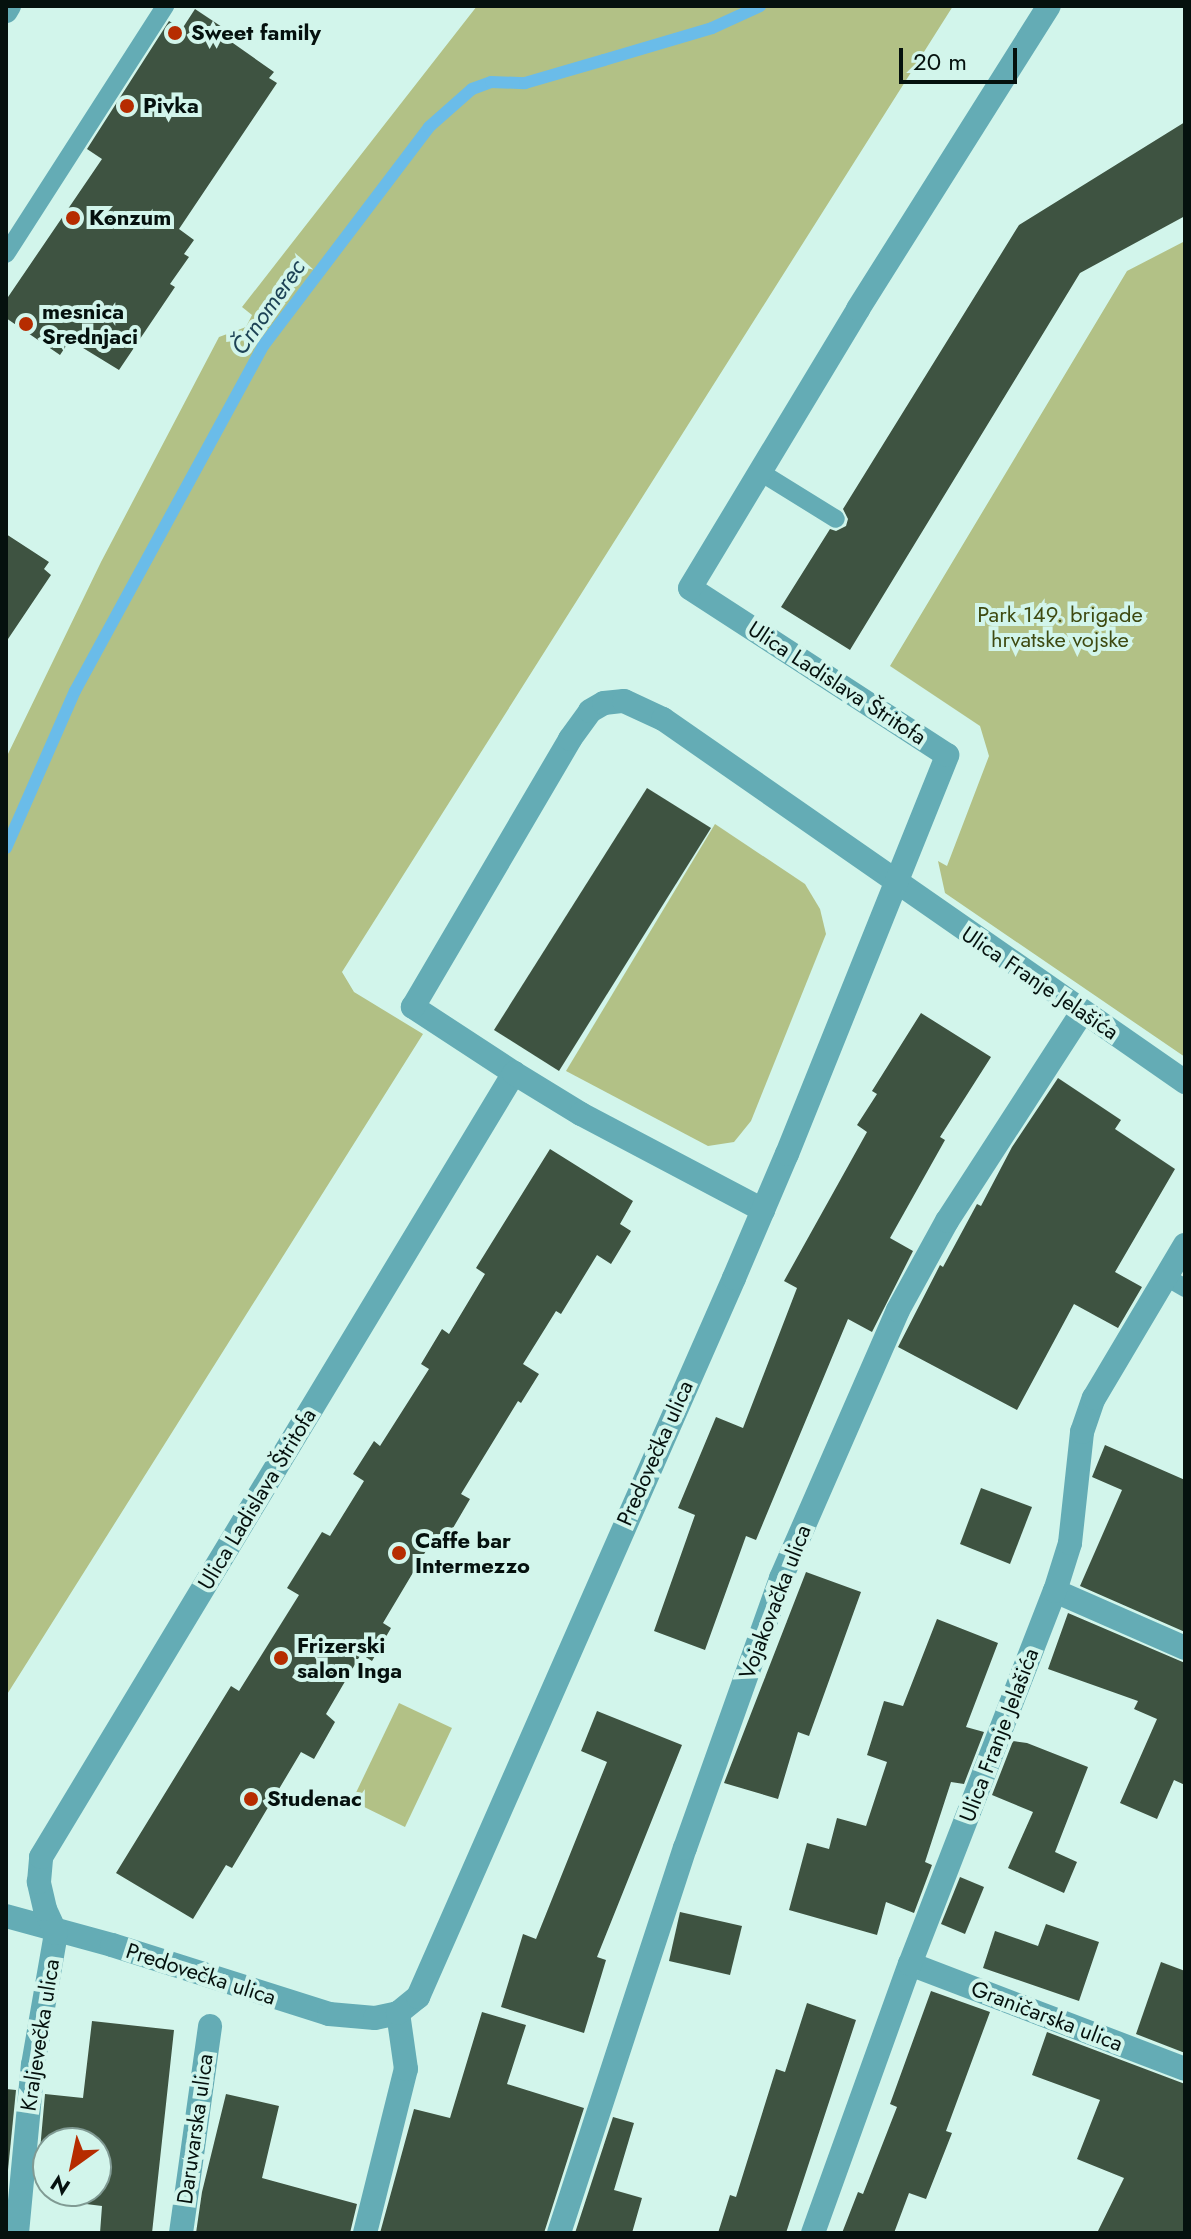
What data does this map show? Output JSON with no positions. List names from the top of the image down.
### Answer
{
  "streets": {
    "street": [
      "Ulica Ladislava Štritofa",
      "Ulica Franje Jelašića",
      "Predovečka ulica",
      "Vojakovačka ulica",
      "Graničarska ulica",
      "Kraljevečka ulica",
      "Daruvarska ulica"
    ]
  },
  "crossings": [
    ["Ulica Ladislava Štritofa", "Ulica Franje Jelašića"],
    ["Ulica Ladislava Štritofa", "Predovečka ulica"],
    ["Ulica Ladislava Štritofa", "Kraljevečka ulica"],
    ["Ulica Franje Jelašića", "Predovečka ulica"],
    ["Ulica Franje Jelašića", "Vojakovačka ulica"],
    ["Ulica Franje Jelašića", "Graničarska ulica"],
    ["Predovečka ulica", "Kraljevečka ulica"]
  ],
  "water": ["Črnomerec"],
  "parks": ["Park 149. brigade hrvatske vojske"],
  "places": [
    "Sweet family",
    "Pivka",
    "Konzum",
    "mesnica Srednjaci",
    "Caffe bar Intermezzo",
    "Frizerski salon Inga",
    "Studenac"
  ],
  "scale_bar": "20 m",
  "north": "bottom left"
}
